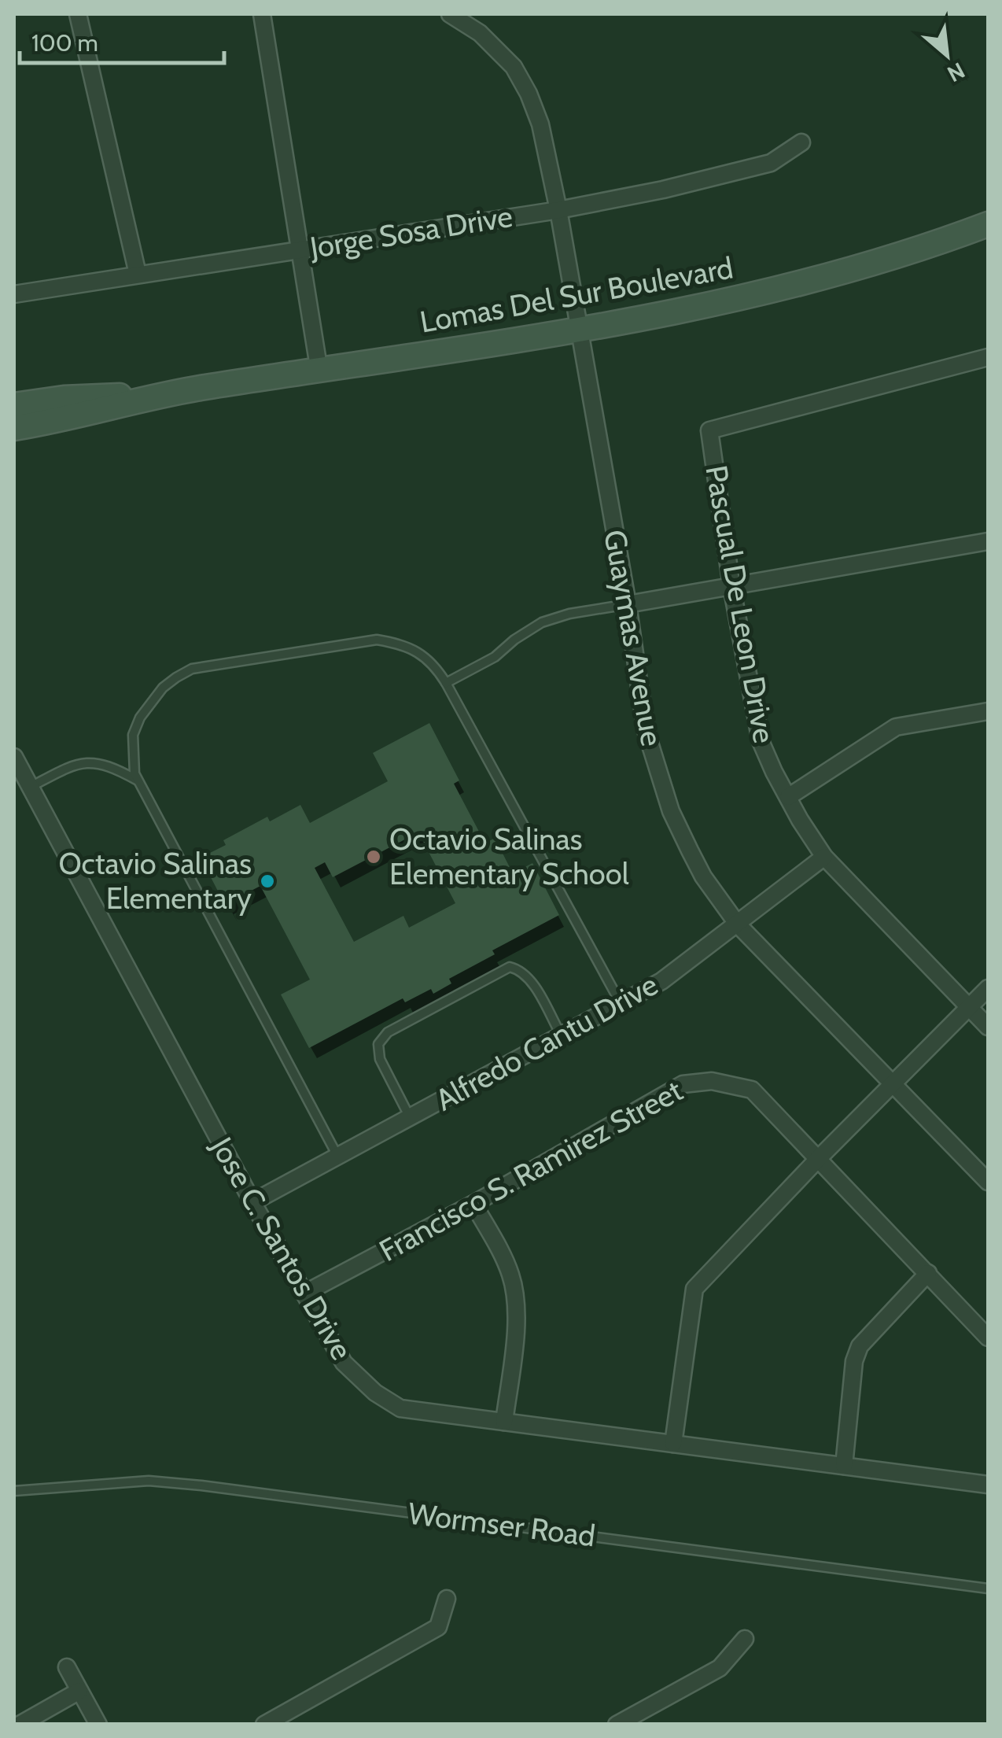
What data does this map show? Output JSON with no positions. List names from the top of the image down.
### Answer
{
  "streets": {
    "main road": ["Lomas Del Sur Boulevard"],
    "street": [
      "Jorge Sosa Drive",
      "Pascual De Leon Drive",
      "Guaymas Avenue",
      "Alfredo Cantu Drive",
      "Francisco S. Ramirez Street",
      "Jose C. Santos Drive"
    ],
    "lane": ["Wormser Road"]
  },
  "crossings": [
    ["Jorge Sosa Drive", "Guaymas Avenue"],
    ["Lomas Del Sur Boulevard", "Guaymas Avenue"],
    ["Pascual De Leon Drive", "Alfredo Cantu Drive"],
    ["Guaymas Avenue", "Alfredo Cantu Drive"],
    ["Alfredo Cantu Drive", "Jose C. Santos Drive"],
    ["Francisco S. Ramirez Street", "Jose C. Santos Drive"]
  ],
  "places": ["Octavio Salinas Elementary School", "Octavio Salinas Elementary"],
  "scale_bar": "100 m",
  "north": "bottom right"
}
